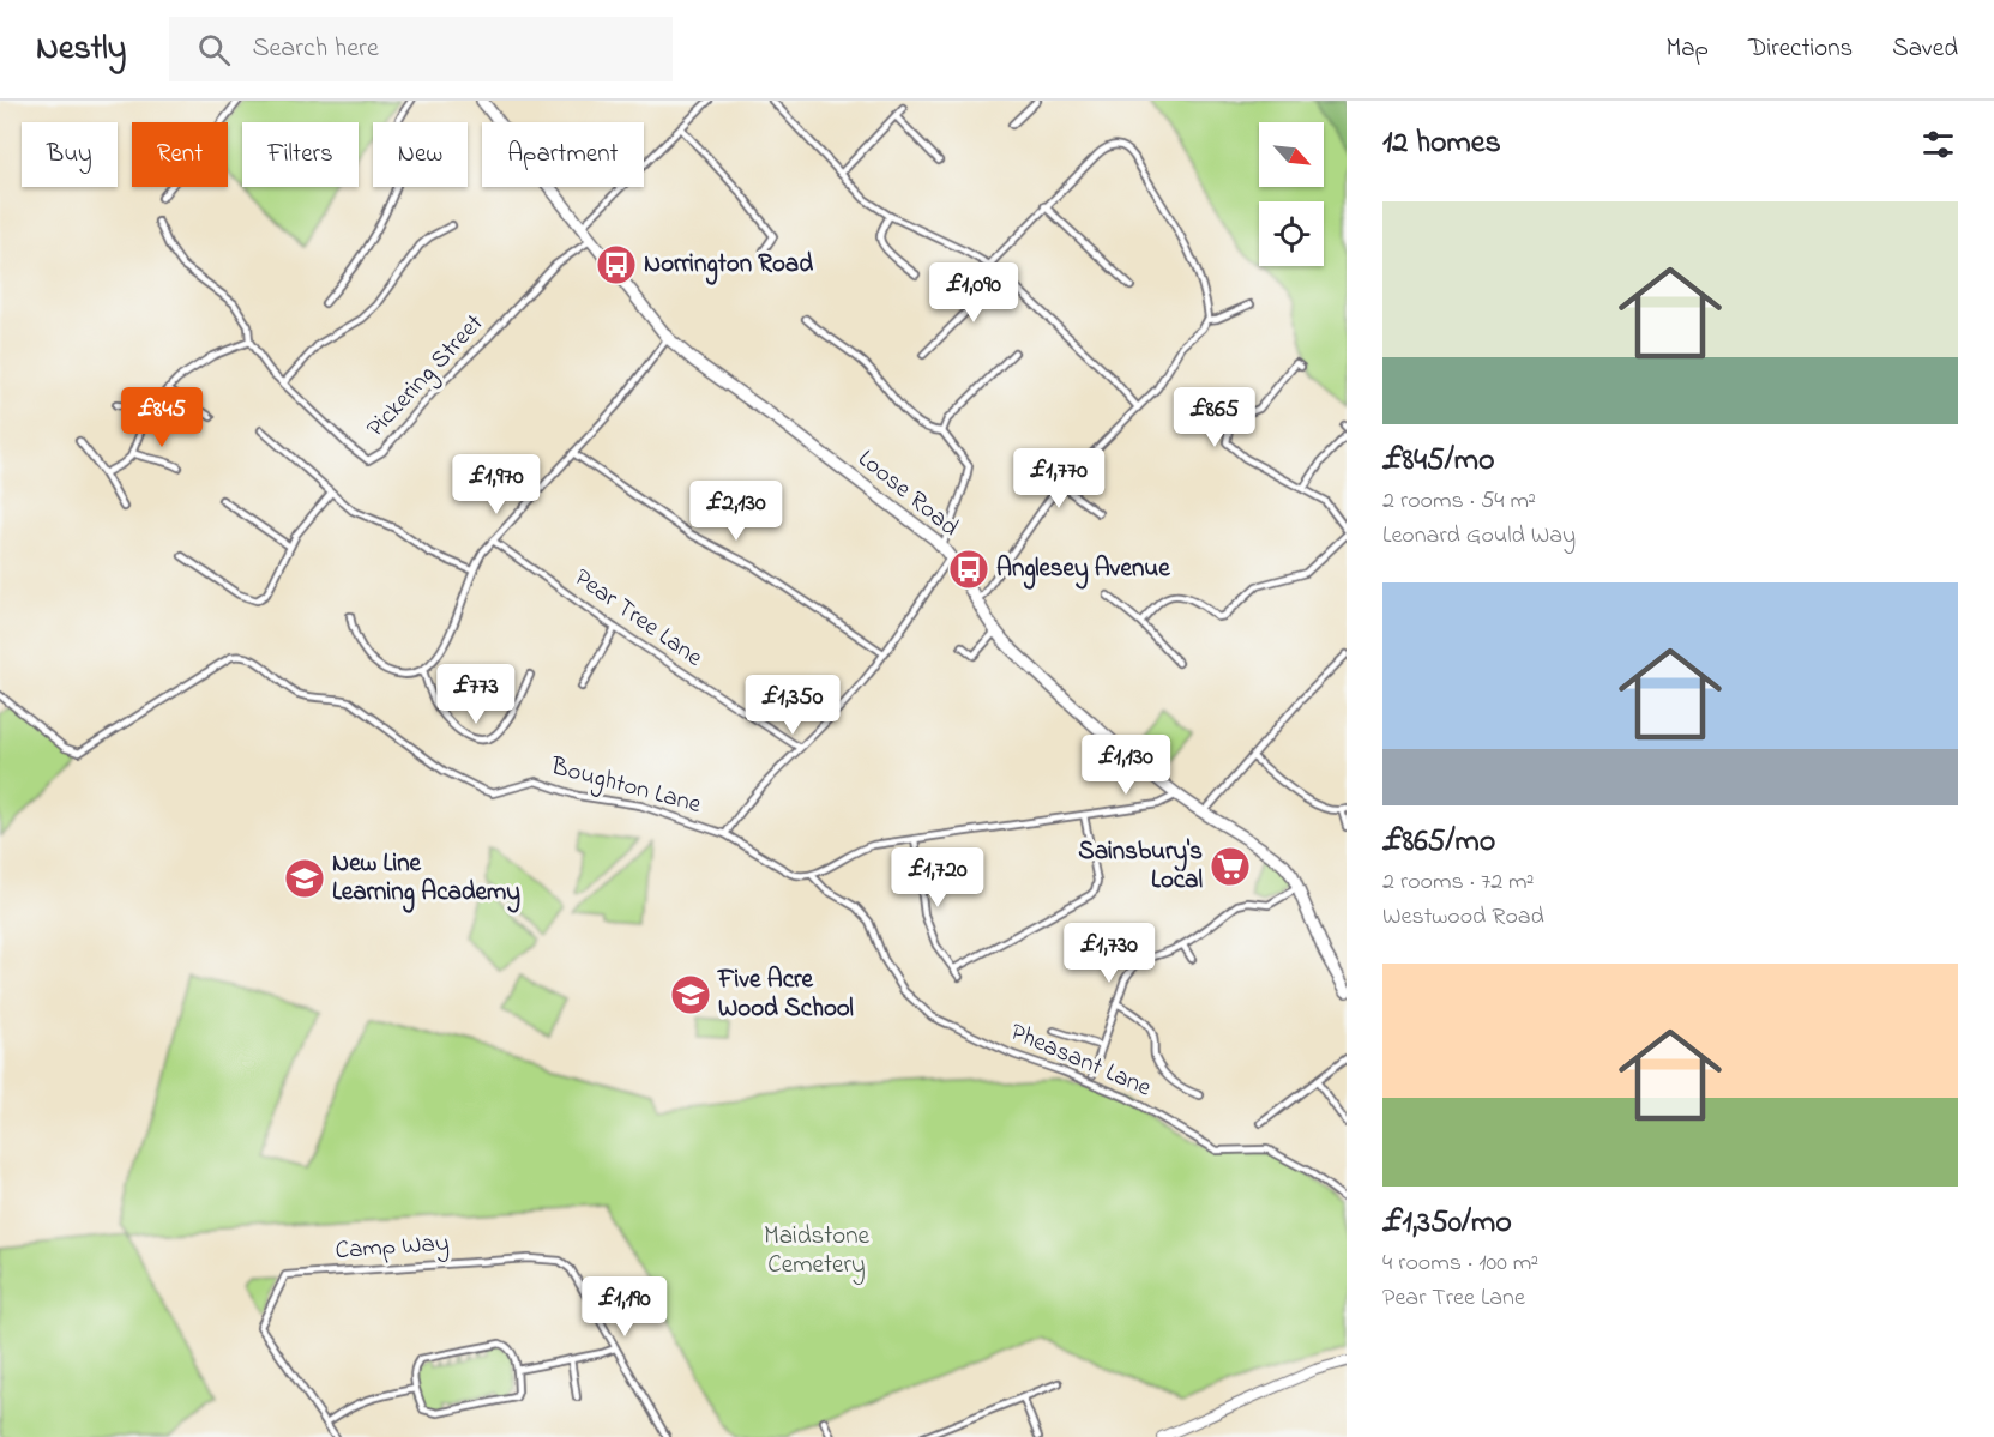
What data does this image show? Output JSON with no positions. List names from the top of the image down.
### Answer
{
  "streets": {
    "highway": ["Loose Road"],
    "street": [
      "Pickering Street",
      "Pear Tree Lane",
      "Boughton Lane",
      "Pheasant Lane",
      "Camp Way"
    ]
  },
  "crossings": [
    ["Pickering Street", "Loose Road"],
    ["Boughton Lane", "Pheasant Lane"]
  ],
  "parks": ["Maidstone Cemetery"],
  "places": {
    "bus stop": ["Norrington Road", "Anglesey Avenue"],
    "supermarket": ["Sainsbury's Local"],
    "school or university": ["New Line Learning Academy", "Five Acre Wood School"]
  },
  "north": "bottom right",
  "page": {
    "header": "Nestly",
    "search": "Search here",
    "nav": ["Map", "Directions", "Saved"],
    "heading": "12 homes",
    "chip": [
      "Buy",
      "Rent",
      "Filters",
      "New",
      "Apartment"
    ],
    "list": [
      {
        "name": "£845/mo",
        "note": "2 rooms · 54 m² · Leonard Gould Way"
      },
      {
        "name": "£865/mo",
        "note": "2 rooms · 72 m² · Westwood Road"
      },
      {
        "name": "£1,350/mo",
        "note": "4 rooms · 100 m² · Pear Tree Lane"
      }
    ],
    "price": [
      "£1,090",
      "£845",
      "£865",
      "£1,770",
      "£1,970",
      "£2,130",
      "£773",
      "£1,350",
      "£1,130",
      "£1,720",
      "£1,730",
      "£1,190"
    ]
  }
}
